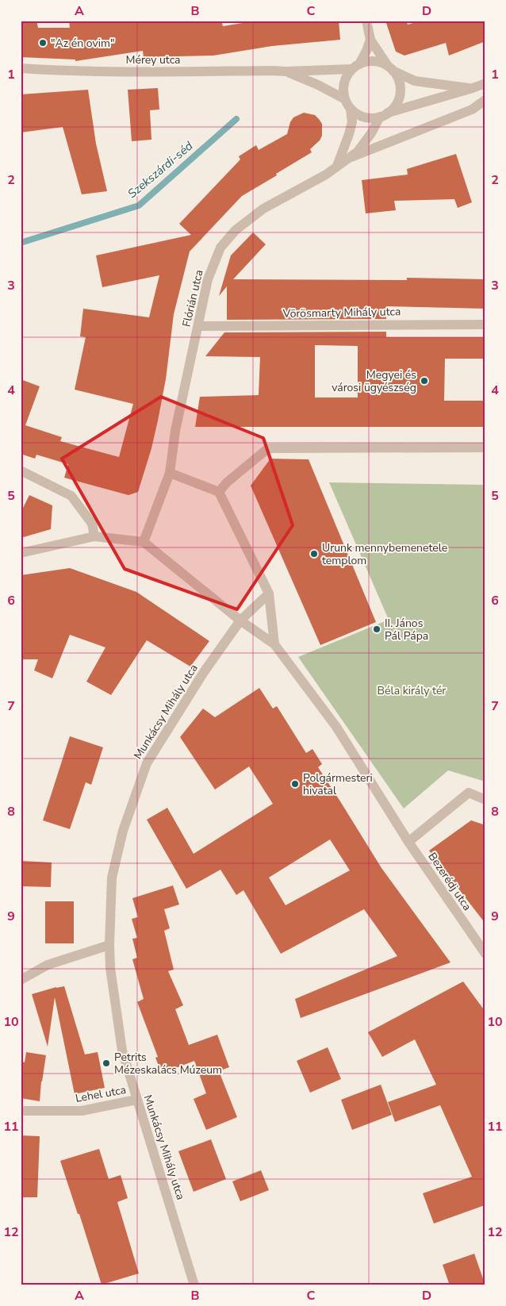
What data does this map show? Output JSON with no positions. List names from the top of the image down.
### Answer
{
  "streets": {
    "street": [
      "Mérey utca",
      "Flórián utca",
      "Vörösmarty Mihály utca",
      "Munkácsy Mihály utca",
      "Bezerédj utca",
      "Lehel utca"
    ]
  },
  "crossings": [
    ["Mérey utca", "Flórián utca"],
    ["Flórián utca", "Vörösmarty Mihály utca"],
    ["Munkácsy Mihály utca", "Lehel utca"]
  ],
  "water": ["Szekszárdi-séd"],
  "parks": ["Béla király tér"],
  "places": [
    "\"Az én ovim\"",
    "Megyei és városi ügyészség",
    "Urunk mennybemenetele templom",
    "II. János Pál Pápa",
    "Polgármesteri hivatal",
    "Petrits Mézeskalács Múzeum"
  ],
  "grid": {
    "columns": [
      "A",
      "B",
      "C",
      "D"
    ],
    "rows": [
      "1",
      "2",
      "3",
      "4",
      "5",
      "6",
      "7",
      "8",
      "9",
      "10",
      "11",
      "12"
    ]
  }
}
